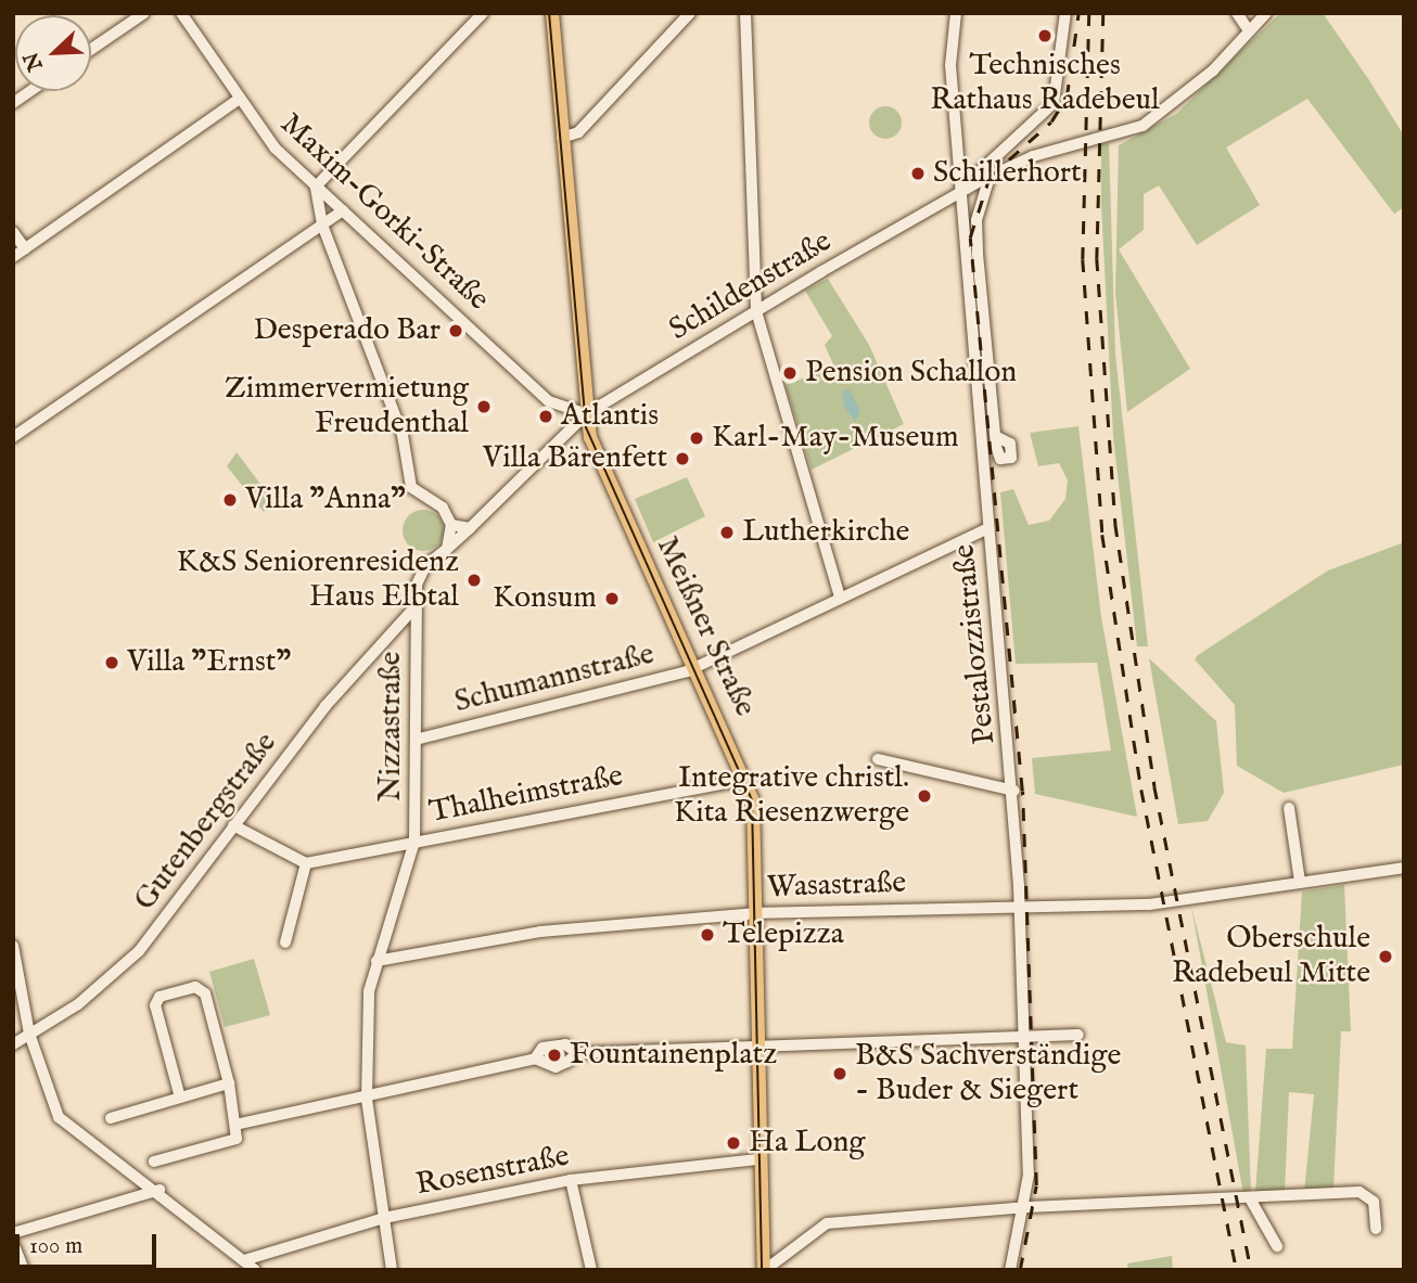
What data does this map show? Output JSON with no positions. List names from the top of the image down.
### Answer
{
  "streets": {
    "main road": ["Meißner Straße"],
    "street": [
      "Maxim-Gorki-Straße",
      "Schildenstraße",
      "Pestalozzistraße",
      "Schumannstraße",
      "Nizzastraße",
      "Thalheimstraße",
      "Gutenbergstraße",
      "Wasastraße",
      "Rosenstraße"
    ]
  },
  "crossings": [
    ["Maxim-Gorki-Straße", "Schildenstraße"],
    ["Maxim-Gorki-Straße", "Meißner Straße"],
    ["Schildenstraße", "Meißner Straße"],
    ["Schildenstraße", "Pestalozzistraße"],
    ["Meißner Straße", "Schumannstraße"],
    ["Meißner Straße", "Thalheimstraße"],
    ["Meißner Straße", "Wasastraße"],
    ["Meißner Straße", "Rosenstraße"],
    ["Pestalozzistraße", "Schumannstraße"],
    ["Pestalozzistraße", "Wasastraße"],
    ["Schumannstraße", "Nizzastraße"],
    ["Nizzastraße", "Thalheimstraße"],
    ["Nizzastraße", "Gutenbergstraße"],
    ["Nizzastraße", "Wasastraße"],
    ["Nizzastraße", "Rosenstraße"]
  ],
  "places": [
    "Technisches Rathaus Radebeul",
    "Schillerhort",
    "Desperado Bar",
    "Pension Schallon",
    "Zimmervermietung Freudenthal",
    "Atlantis",
    "Karl-May-Museum",
    "Villa Bärenfett",
    "Villa \"Anna\"",
    "Lutherkirche",
    "K&S Seniorenresidenz Haus Elbtal",
    "Konsum",
    "Villa \"Ernst\"",
    "Integrative christl. Kita Riesenzwerge",
    "Telepizza",
    "Oberschule Radebeul Mitte",
    "Fountainenplatz",
    "B&S Sachverständige - Buder & Siegert",
    "Ha Long"
  ],
  "scale_bar": "100 m",
  "north": "bottom left"
}
